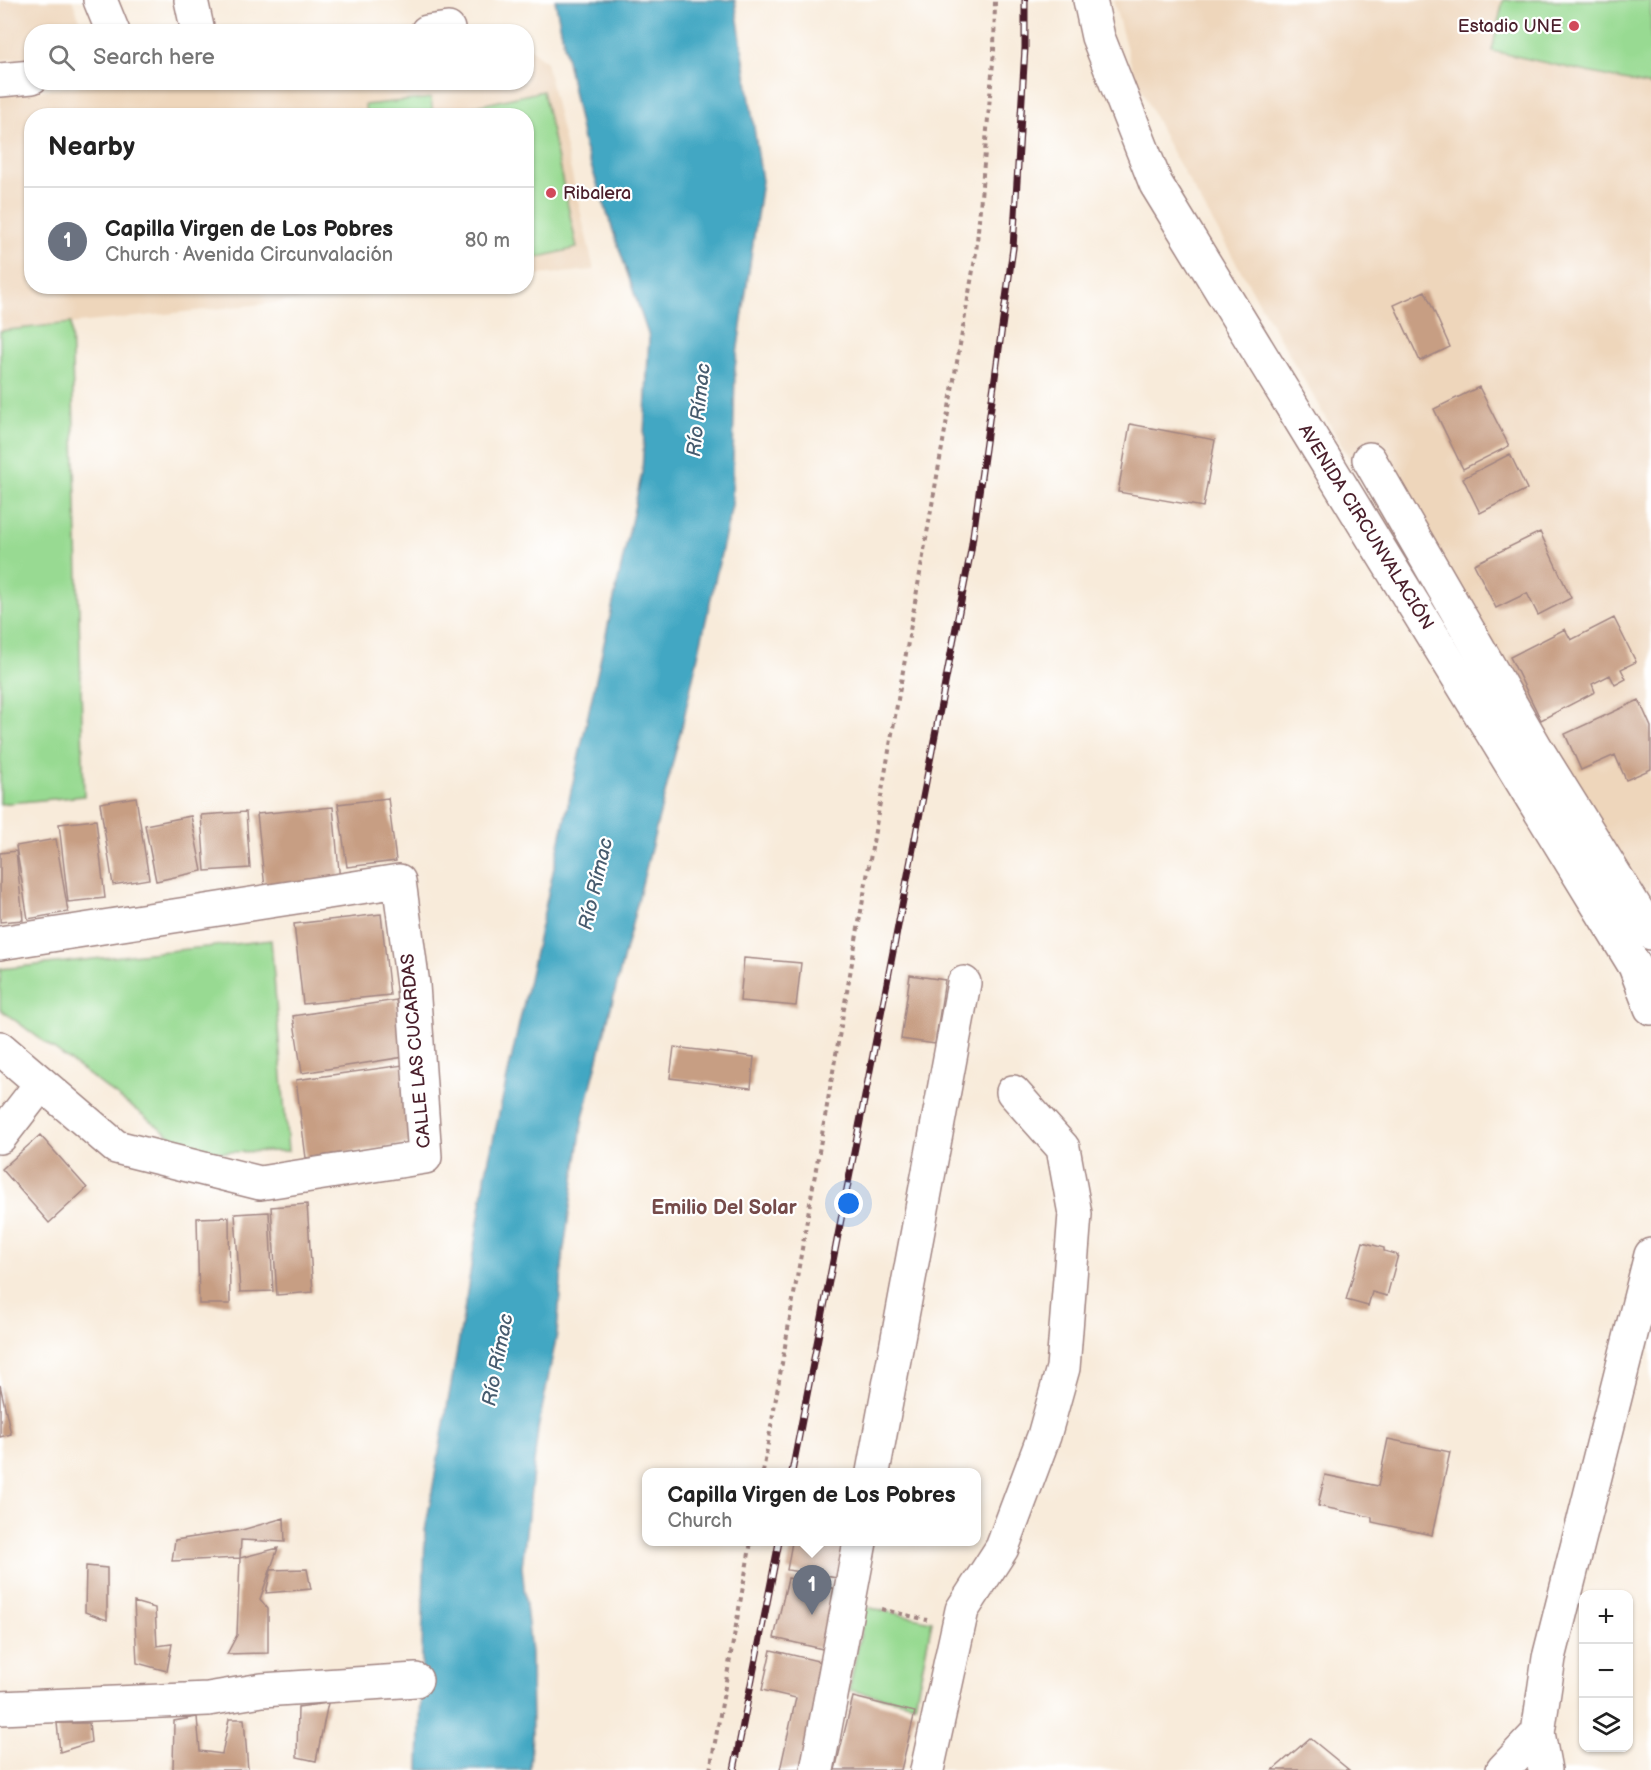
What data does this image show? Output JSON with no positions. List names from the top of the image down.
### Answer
{
  "streets": {
    "street": ["AVENIDA CIRCUNVALACIÓN", "CALLE LAS CUCARDAS"]
  },
  "districts": ["Emilio Del Solar"],
  "water": ["Río Rímac"],
  "places": ["Estadio UNE", "Ribalera"],
  "page": {
    "search": "Search here",
    "heading": "Nearby",
    "list": [
      {
        "mark": "1",
        "name": "Capilla Virgen de Los Pobres",
        "note": "Church · Avenida Circunvalación",
        "value": "80 m"
      }
    ],
    "popup": ["Capilla Virgen de Los Pobres", "Church"],
    "pins": "1",
    "map_buttons": ["+", "−"]
  }
}
